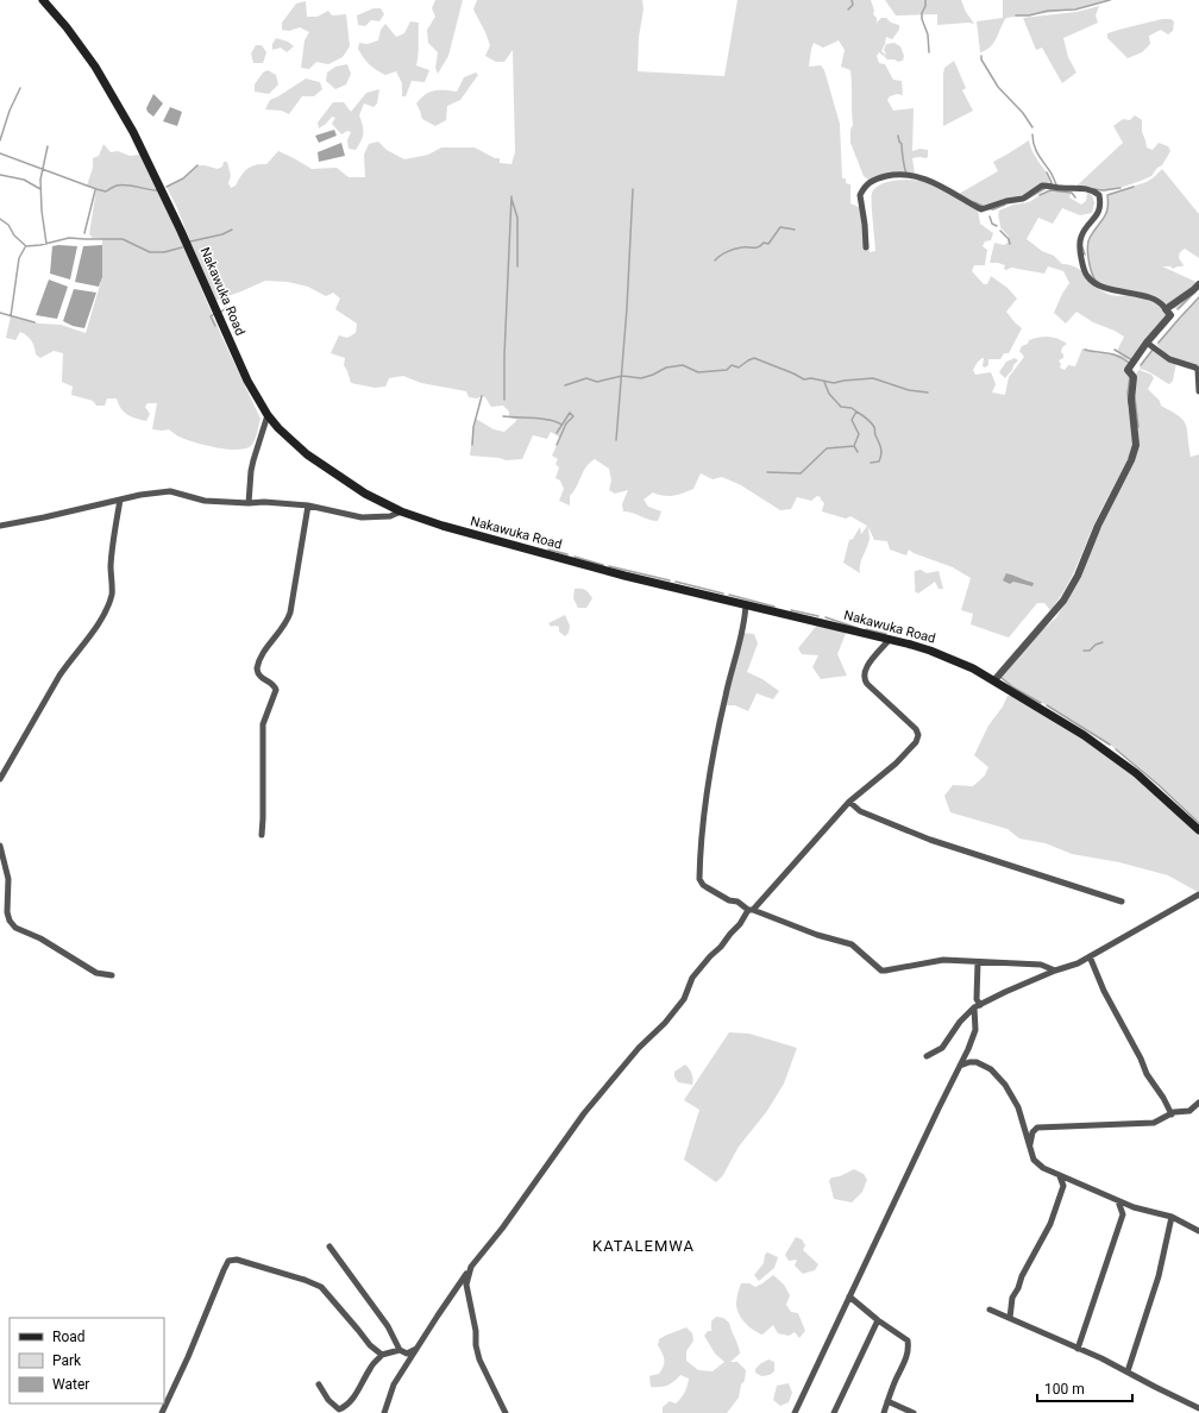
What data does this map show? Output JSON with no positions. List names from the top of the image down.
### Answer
{
  "streets": {
    "main road": ["Nakawuka Road"]
  },
  "districts": ["KATALEMWA"],
  "legend": ["Road", "Park", "Water"],
  "scale_bar": "100 m"
}
